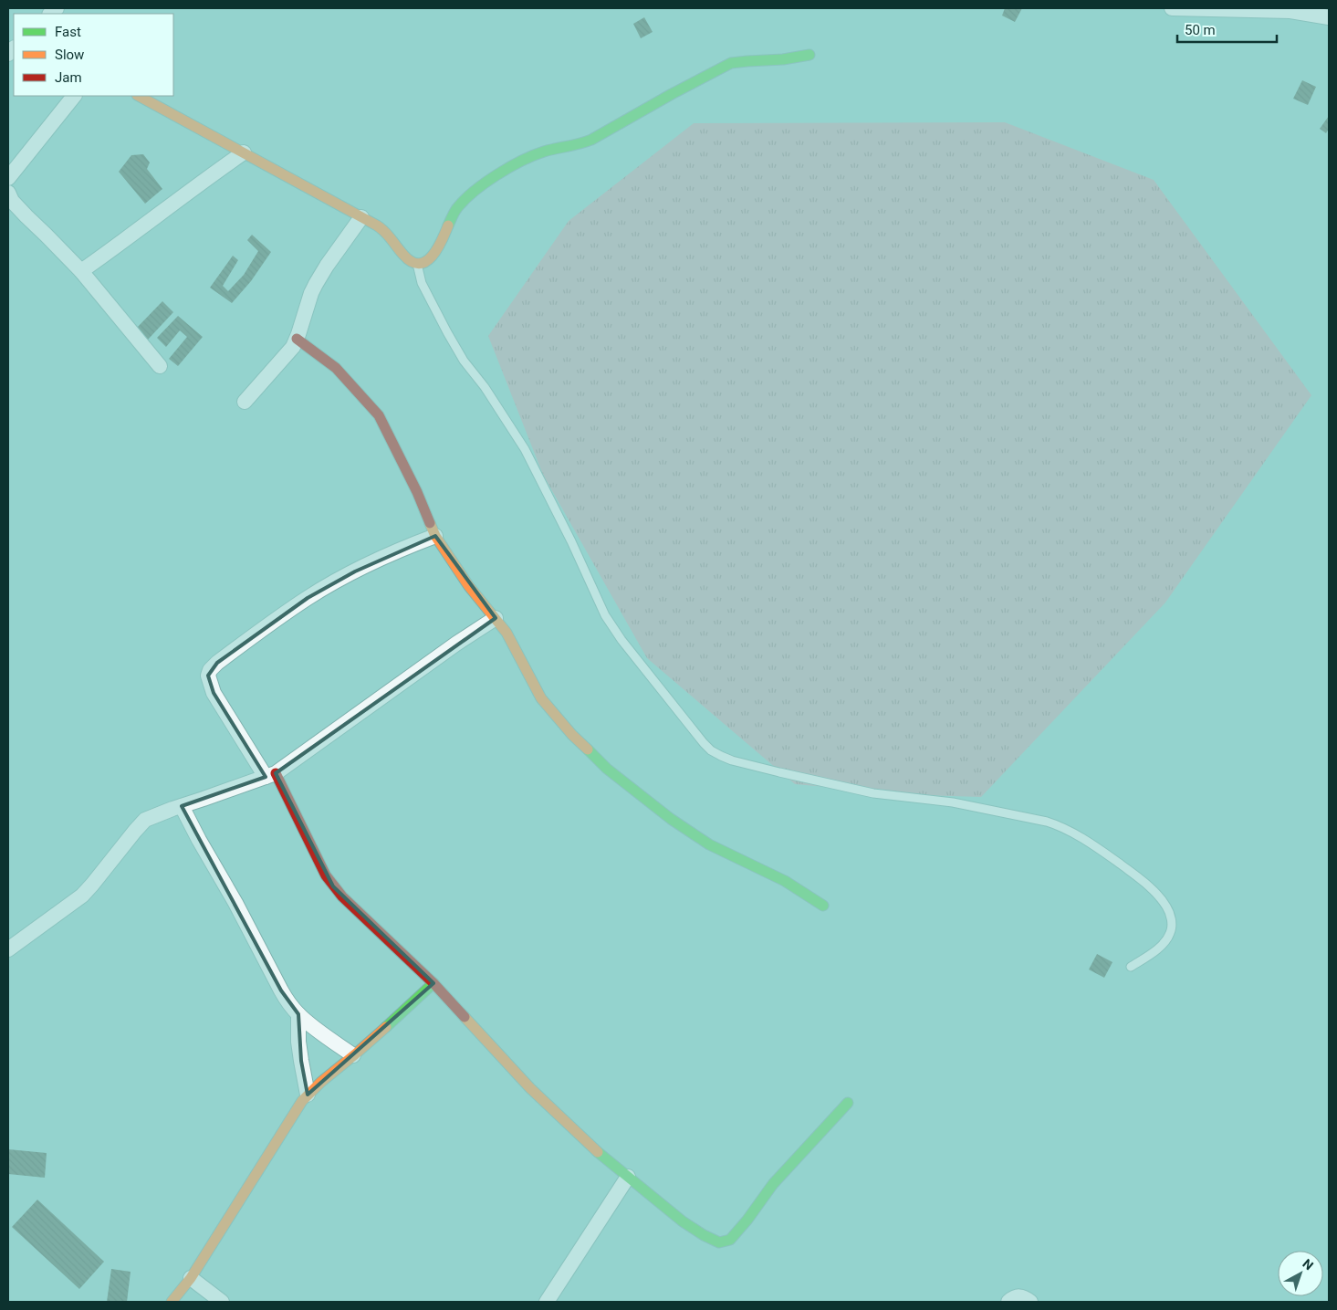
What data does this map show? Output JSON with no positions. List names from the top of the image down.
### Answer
{
  "legend": ["Fast", "Slow", "Jam"],
  "scale_bar": "50 m",
  "north": "top right"
}
